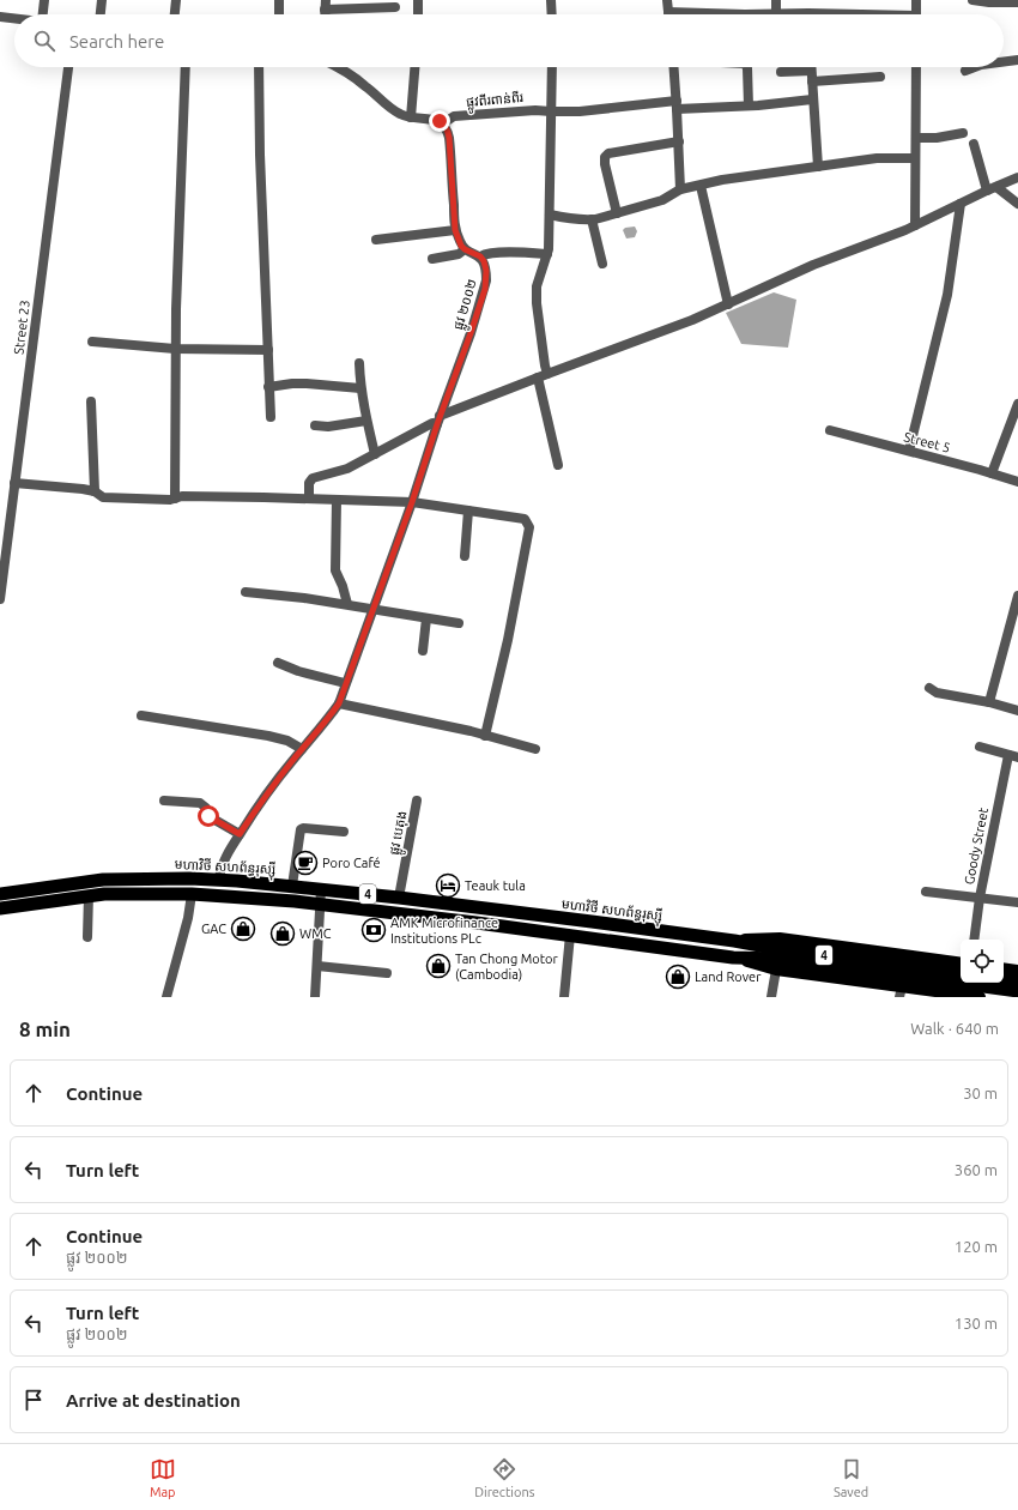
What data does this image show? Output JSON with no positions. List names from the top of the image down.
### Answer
{
  "streets": {
    "highway": ["មហាវិថី សហព័ន្ធរុស្ស៊ី", "4"],
    "street": [
      "ផ្លូវពីរពាន់ពីរ",
      "ផ្លូវ ២០០២",
      "Street 23",
      "Street 5",
      "ផ្លូវ បេតុង",
      "Goody Street"
    ]
  },
  "crossings": [
    ["ផ្លូវ ២០០២", "មហាវិថី សហព័ន្ធរុស្ស៊ី"],
    ["ផ្លូវ បេតុង", "មហាវិថី សហព័ន្ធរុស្ស៊ី"],
    ["មហាវិថី សហព័ន្ធរុស្ស៊ី", "4"]
  ],
  "places": {
    "cafe": ["Poro Café"],
    "hotel": ["Teauk tula"],
    "shop": [
      "GAC",
      "WMC",
      "Tan Chong Motor (Cambodia)",
      "Land Rover"
    ],
    "bank": ["AMK Microfinance Institutions PLc"]
  },
  "page": {
    "search": "Search here",
    "heading": ["8 min", "Walk · 640 m"],
    "list": [
      ["Continue", "30 m"],
      ["Turn left", "360 m"],
      ["Continue", "ផ្លូវ ២០០២", "120 m"],
      ["Turn left", "ផ្លូវ ២០០២", "130 m"],
      "Arrive at destination"
    ],
    "nav": ["Map", "Directions", "Saved"]
  }
}
